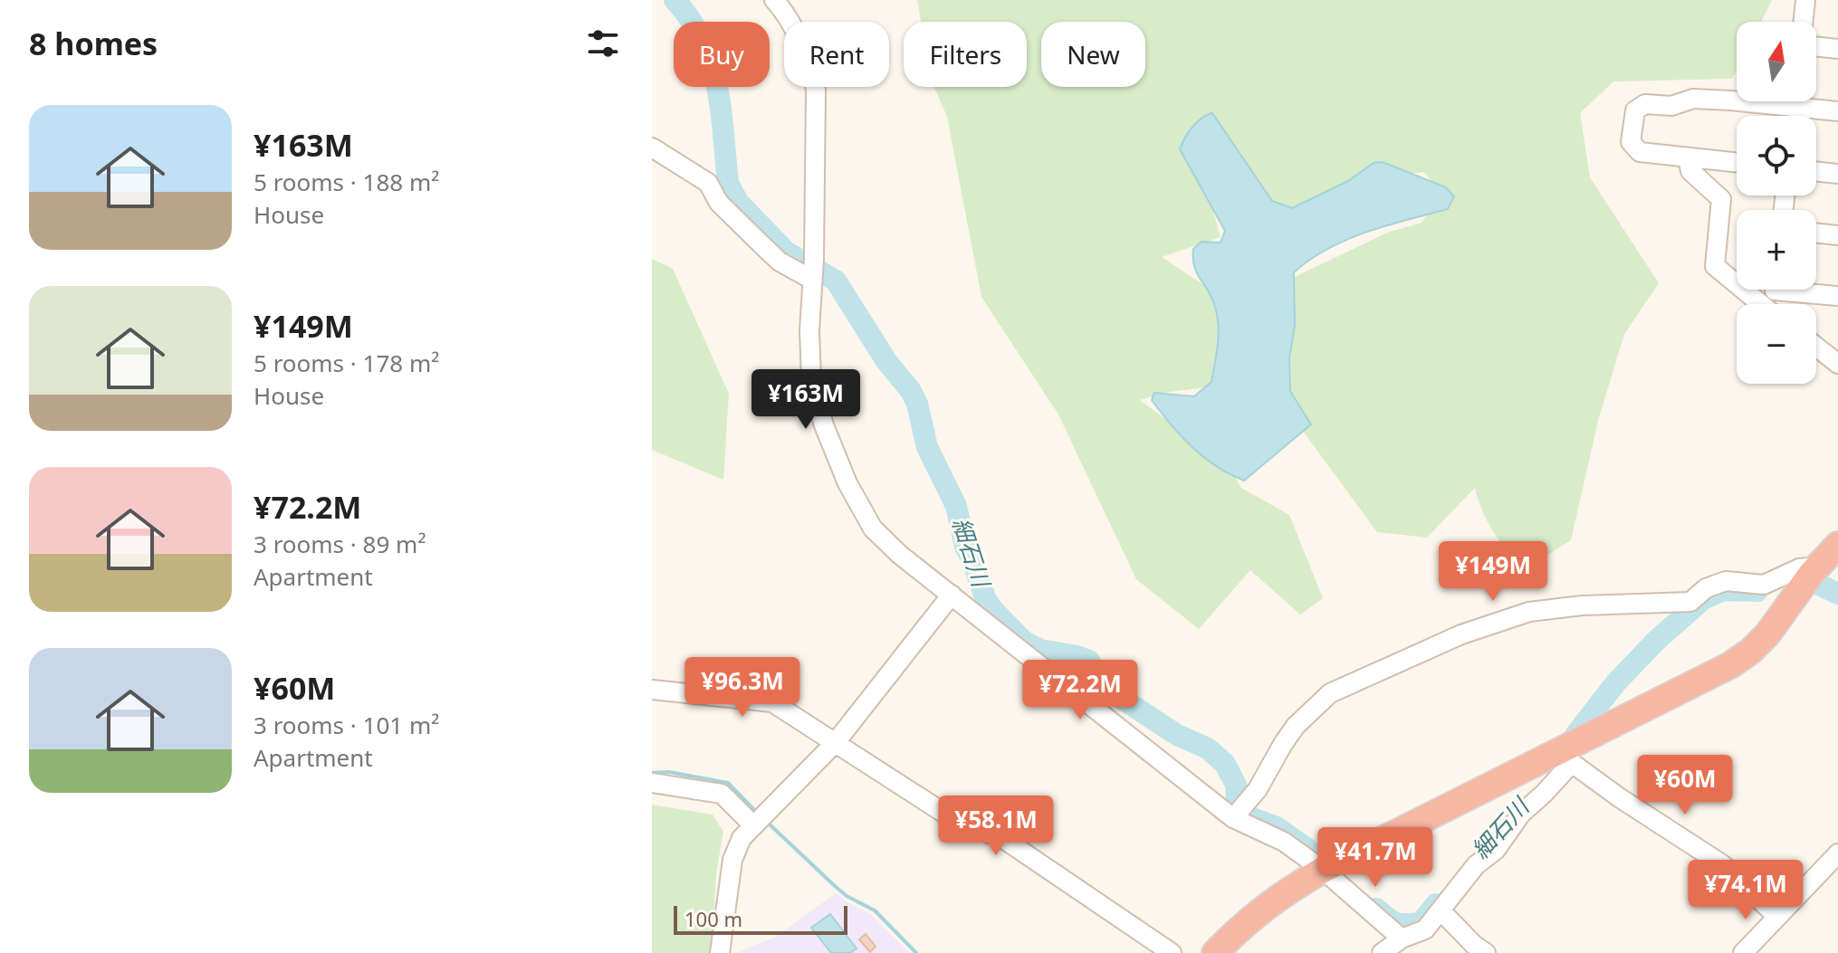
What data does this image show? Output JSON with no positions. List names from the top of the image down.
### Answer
{
  "water": ["細石川"],
  "scale_bar": "100 m",
  "north": "top",
  "page": {
    "heading": "8 homes",
    "map_buttons": ["+", "−"],
    "chip": [
      "Buy",
      "Rent",
      "Filters",
      "New"
    ],
    "list": [
      {
        "name": "¥163M",
        "note": "5 rooms · 188 m² · House"
      },
      {
        "name": "¥149M",
        "note": "5 rooms · 178 m² · House"
      },
      {
        "name": "¥72.2M",
        "note": "3 rooms · 89 m² · Apartment"
      },
      {
        "name": "¥60M",
        "note": "3 rooms · 101 m² · Apartment"
      }
    ],
    "price": [
      "¥163M",
      "¥149M",
      "¥96.3M",
      "¥72.2M",
      "¥60M",
      "¥58.1M",
      "¥41.7M",
      "¥74.1M"
    ],
    "scale": "100 m"
  }
}
